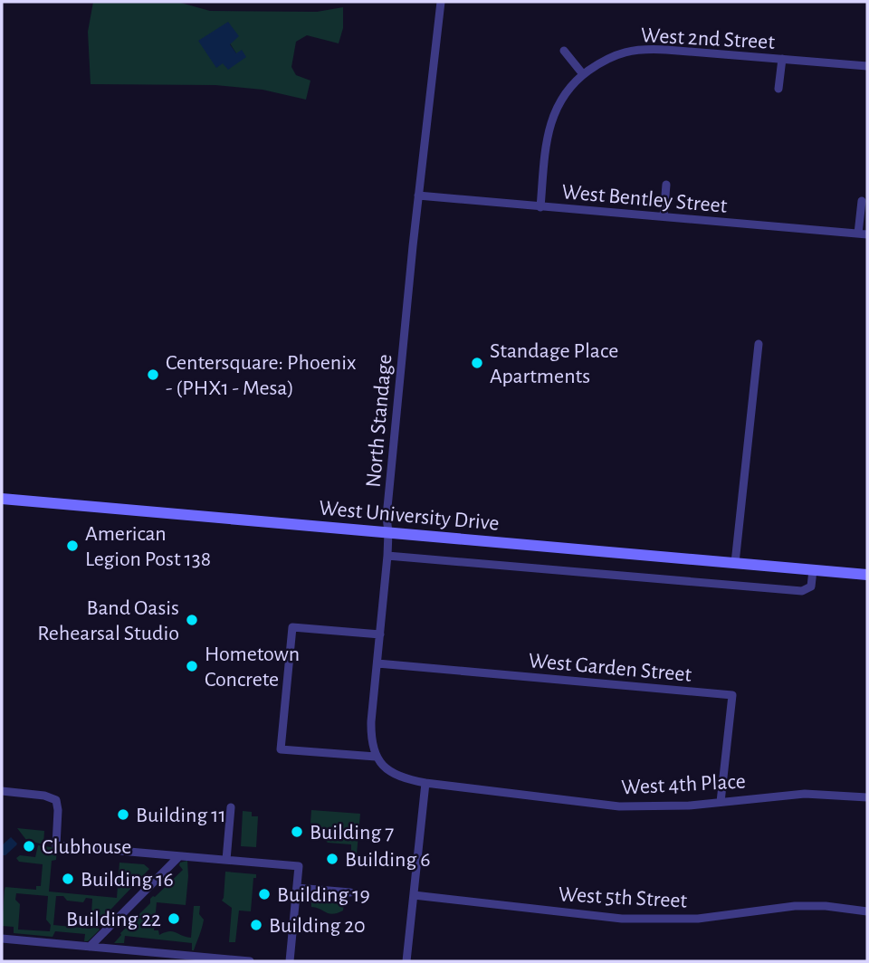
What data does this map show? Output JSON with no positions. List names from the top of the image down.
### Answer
{
  "streets": {
    "main road": ["West University Drive"],
    "street": [
      "West 2nd Street",
      "West Bentley Street",
      "North Standage",
      "West Garden Street",
      "West 4th Place",
      "West 5th Street"
    ]
  },
  "crossings": [
    ["West 2nd Street", "West Bentley Street"],
    ["West Bentley Street", "North Standage"],
    ["North Standage", "West University Drive"],
    ["North Standage", "West Garden Street"],
    ["West Garden Street", "West 4th Place"]
  ],
  "places": [
    "Standage Place Apartments",
    "Centersquare: Phoenix - (PHX1 - Mesa)",
    "American Legion Post 138",
    "Band Oasis Rehearsal Studio",
    "Hometown Concrete",
    "Building 11",
    "Building 7",
    "Clubhouse",
    "Building 6",
    "Building 16",
    "Building 19",
    "Building 22",
    "Building 20"
  ]
}
